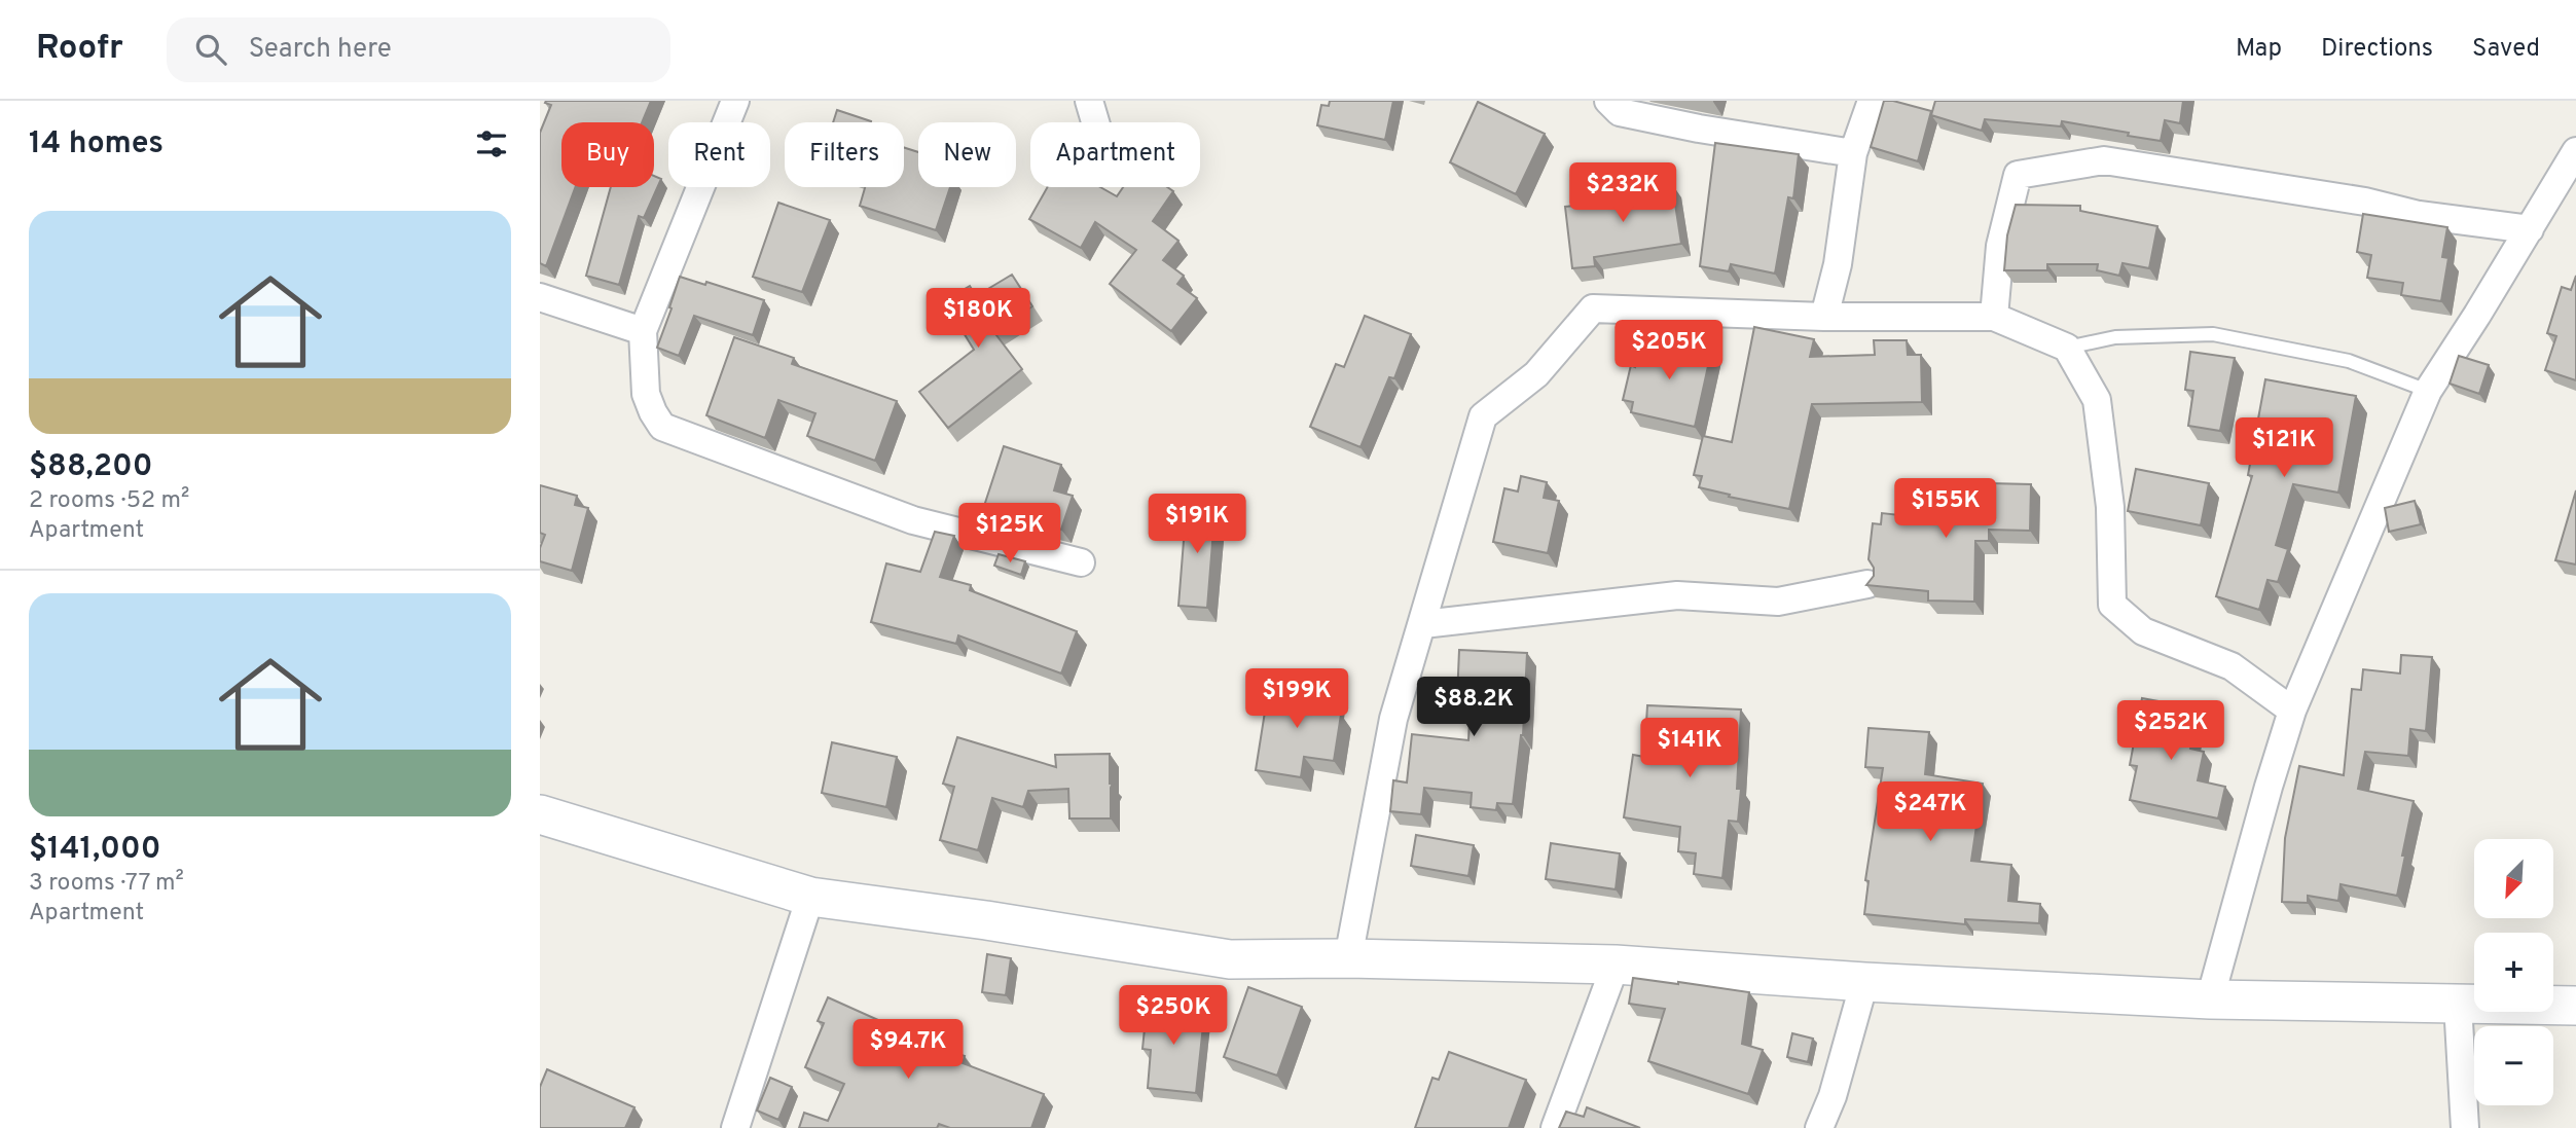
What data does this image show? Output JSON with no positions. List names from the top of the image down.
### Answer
{
  "north": "bottom left",
  "page": {
    "header": "Roofr",
    "search": "Search here",
    "nav": ["Map", "Directions", "Saved"],
    "heading": "14 homes",
    "chip": [
      "Buy",
      "Rent",
      "Filters",
      "New",
      "Apartment"
    ],
    "price": [
      "$232K",
      "$180K",
      "$205K",
      "$121K",
      "$155K",
      "$191K",
      "$125K",
      "$199K",
      "$88.2K",
      "$252K",
      "$141K",
      "$247K",
      "$250K",
      "$94.7K"
    ],
    "list": [
      {
        "name": "$88,200",
        "note": "2 rooms · 52 m² · Apartment"
      },
      {
        "name": "$141,000",
        "note": "3 rooms · 77 m² · Apartment"
      }
    ],
    "map_buttons": ["+", "−"]
  }
}
